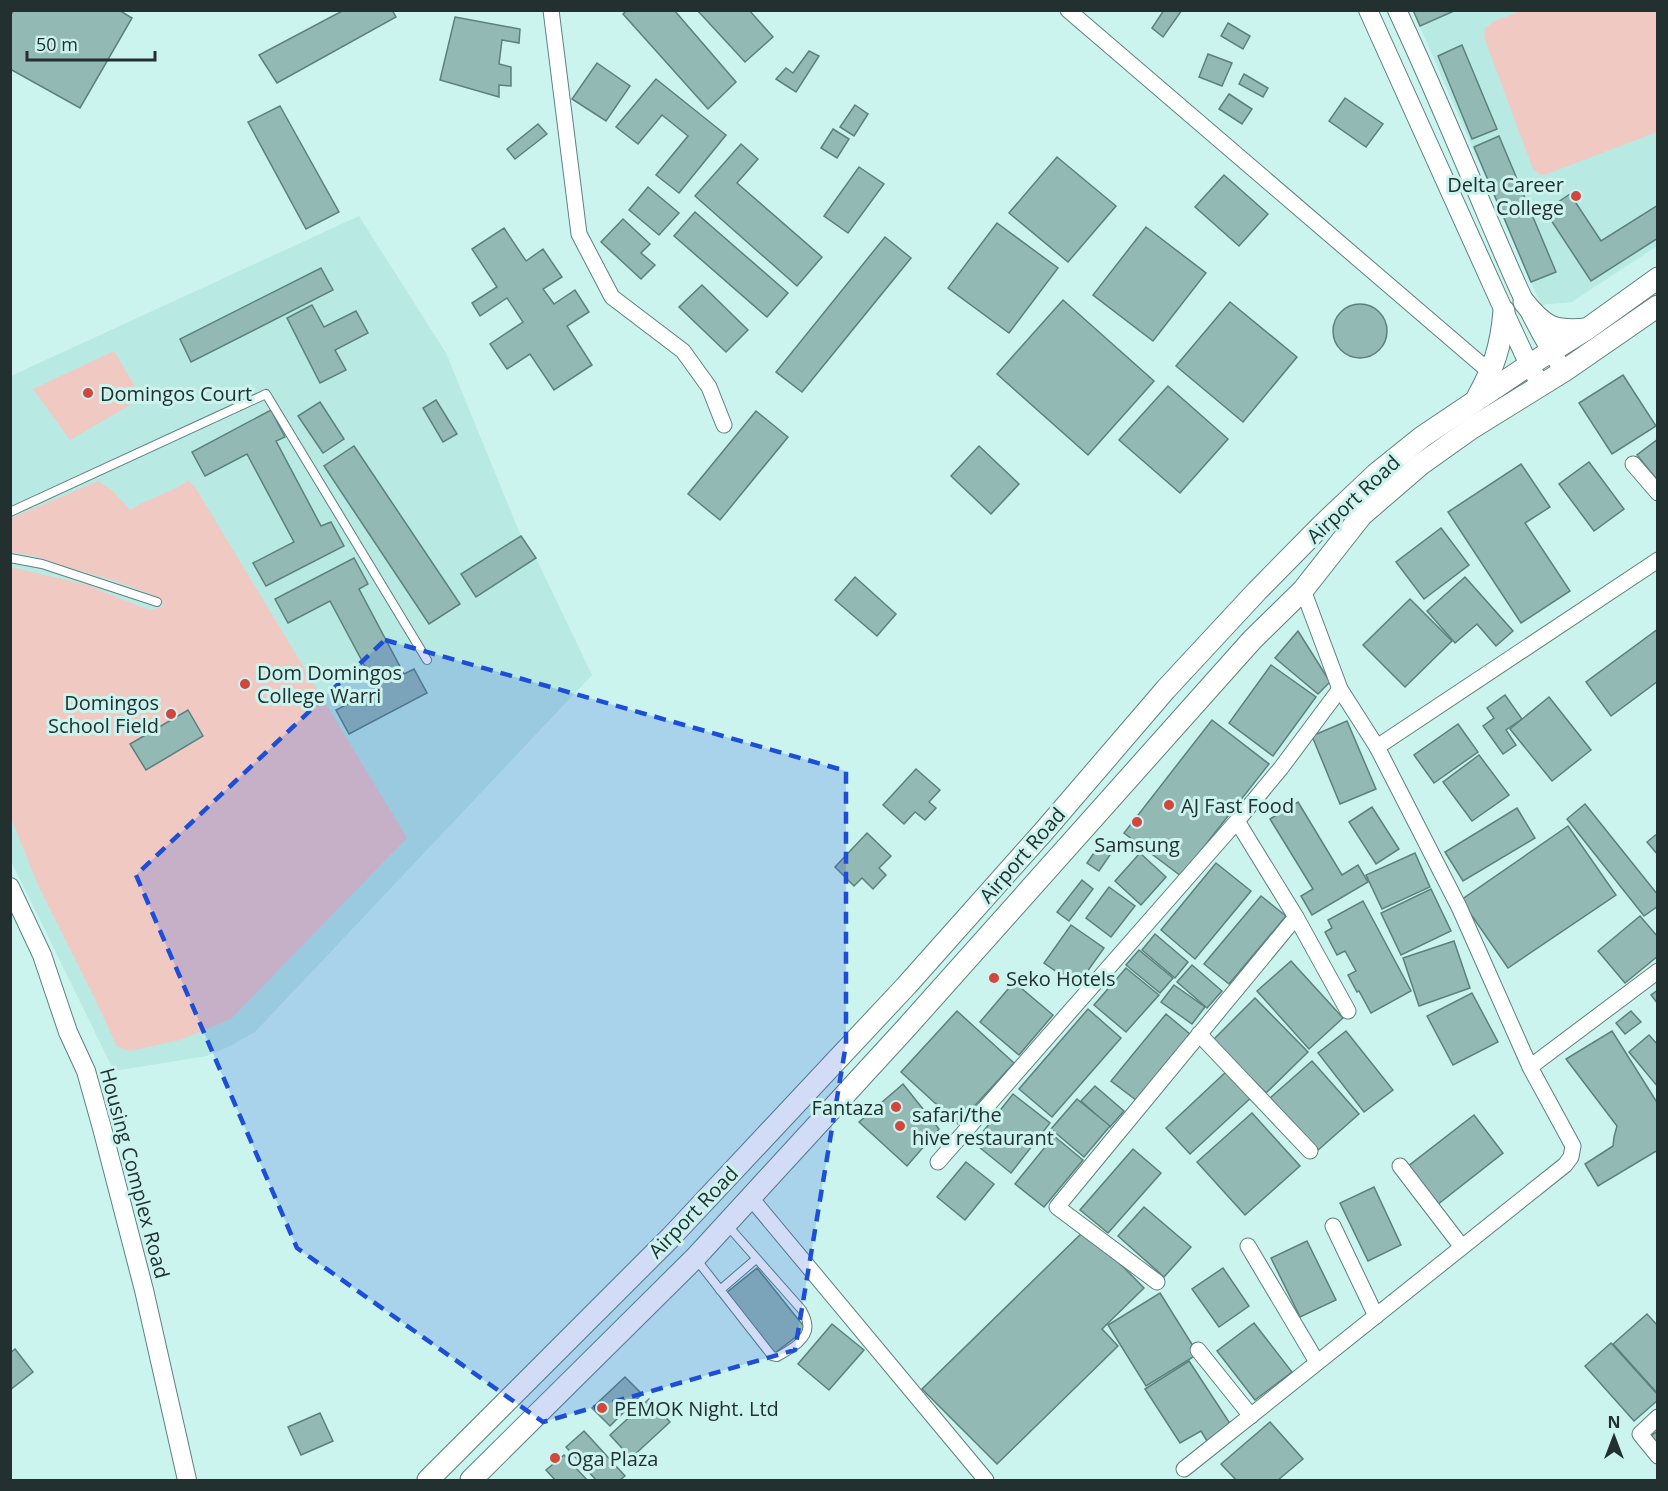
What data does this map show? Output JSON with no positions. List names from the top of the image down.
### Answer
{
  "streets": {
    "main road": ["Airport Road"],
    "street": ["Housing Complex Road"]
  },
  "places": [
    "Delta Career College",
    "Domingos Court",
    "Dom Domingos College Warri",
    "Domingos School Field",
    "AJ Fast Food",
    "Samsung",
    "Seko Hotels",
    "Fantaza",
    "safari/the hive restaurant",
    "PEMOK Night. Ltd",
    "Oga Plaza"
  ],
  "scale_bar": "50 m",
  "north": "top"
}
